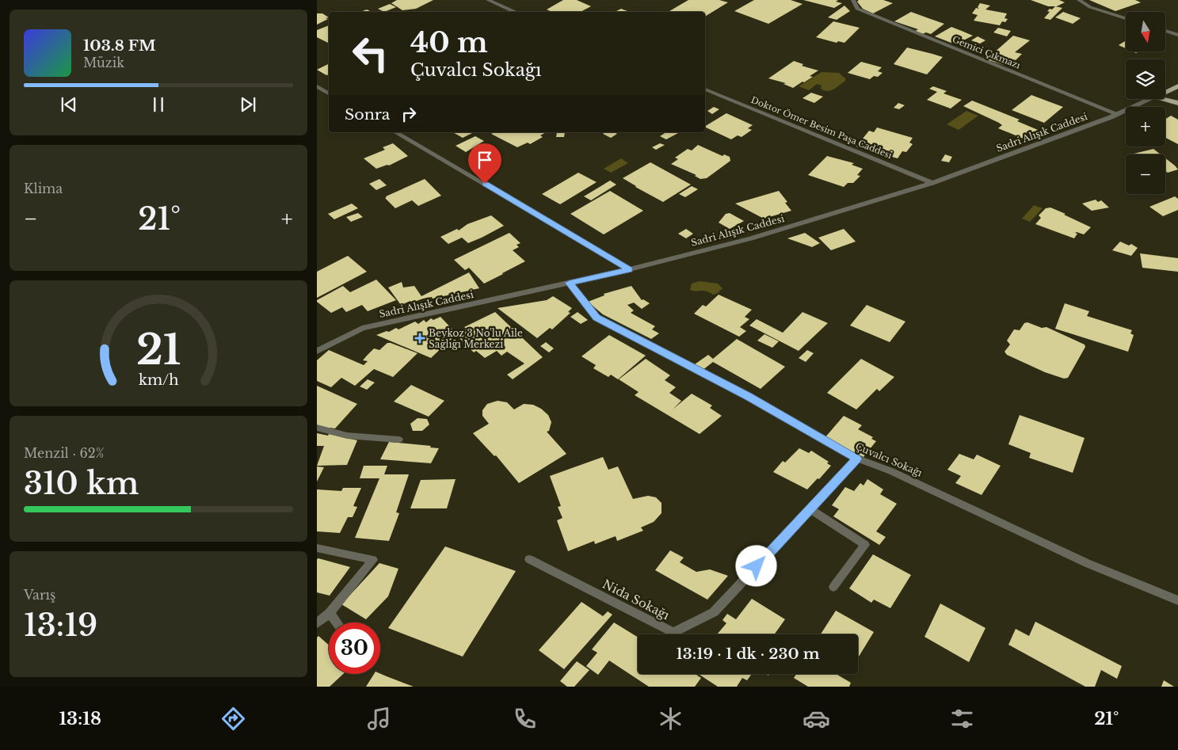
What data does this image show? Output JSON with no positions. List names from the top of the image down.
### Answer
{
  "streets": {
    "street": [
      "Gemici Çıkmazı",
      "Doktor Ömer Besim Paşa Caddesi",
      "Sadri Alışık Caddesi",
      "Çuvalcı Sokağı",
      "Nida Sokağı"
    ]
  },
  "crossings": [
    ["Gemici Çıkmazı", "Sadri Alışık Caddesi"],
    ["Doktor Ömer Besim Paşa Caddesi", "Sadri Alışık Caddesi"],
    ["Sadri Alışık Caddesi", "Çuvalcı Sokağı"],
    ["Çuvalcı Sokağı", "Nida Sokağı"]
  ],
  "places": {
    "health": ["Beykoz 3 No'lu Aile Sağlığı Merkezi"]
  },
  "north": "bottom",
  "page": {
    "map_buttons": ["+", "−"],
    "turn": ["40 m", "Çuvalcı Sokağı"],
    "song": ["103.8 FM", "Müzik"],
    "then": "Sonra",
    "tile": [
      "Klima",
      ["Menzil · 62%", "310 km"],
      ["Varış", "13:19"]
    ],
    "heat": ["−", "21°", "+"],
    "limit": "30",
    "trip": "13:19 · 1 dk · 230 m",
    "tabs": ["13:18", "21°"],
    "gauge": ["21", "km/h"]
  }
}
